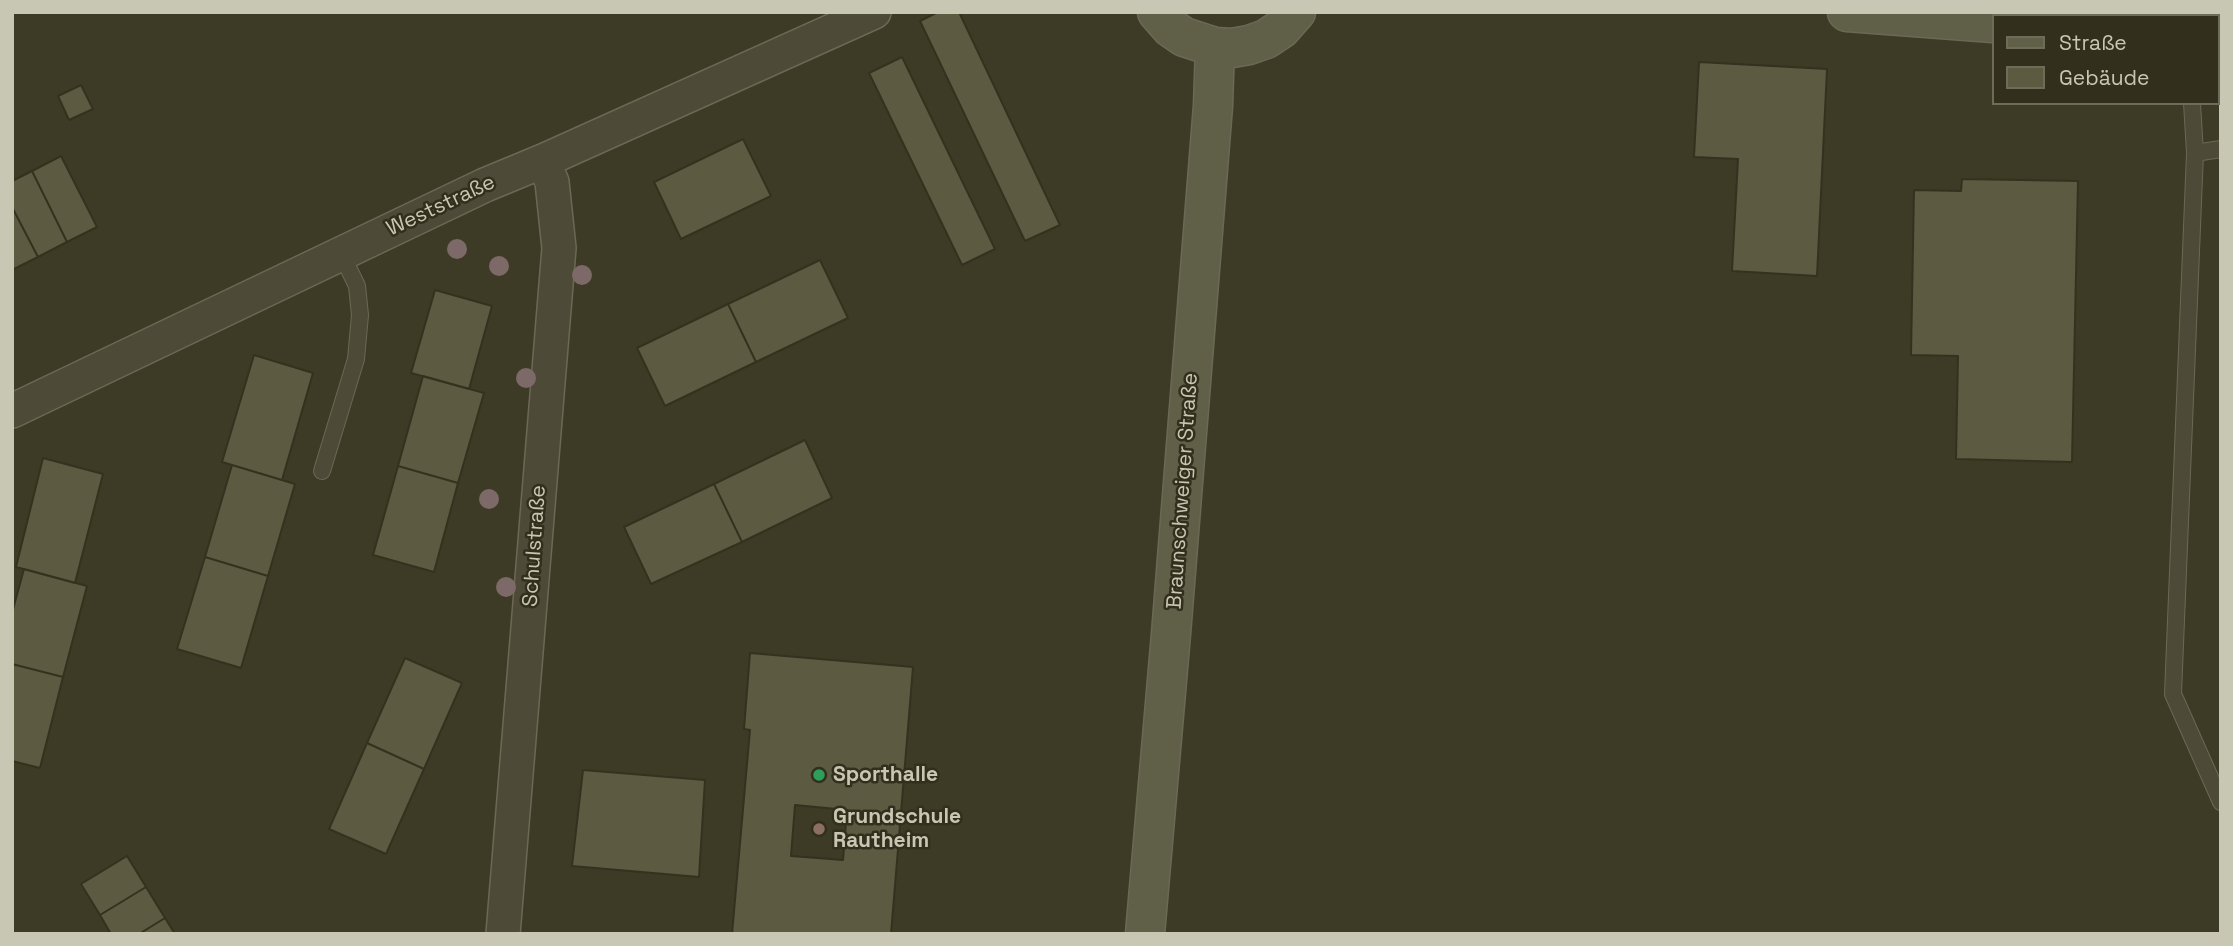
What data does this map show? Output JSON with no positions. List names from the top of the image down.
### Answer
{
  "streets": {
    "street": ["Weststraße", "Braunschweiger Straße", "Schulstraße"]
  },
  "crossings": [
    ["Weststraße", "Schulstraße"]
  ],
  "places": ["Sporthalle", "Grundschule Rautheim"],
  "legend": ["Straße", "Gebäude"]
}
